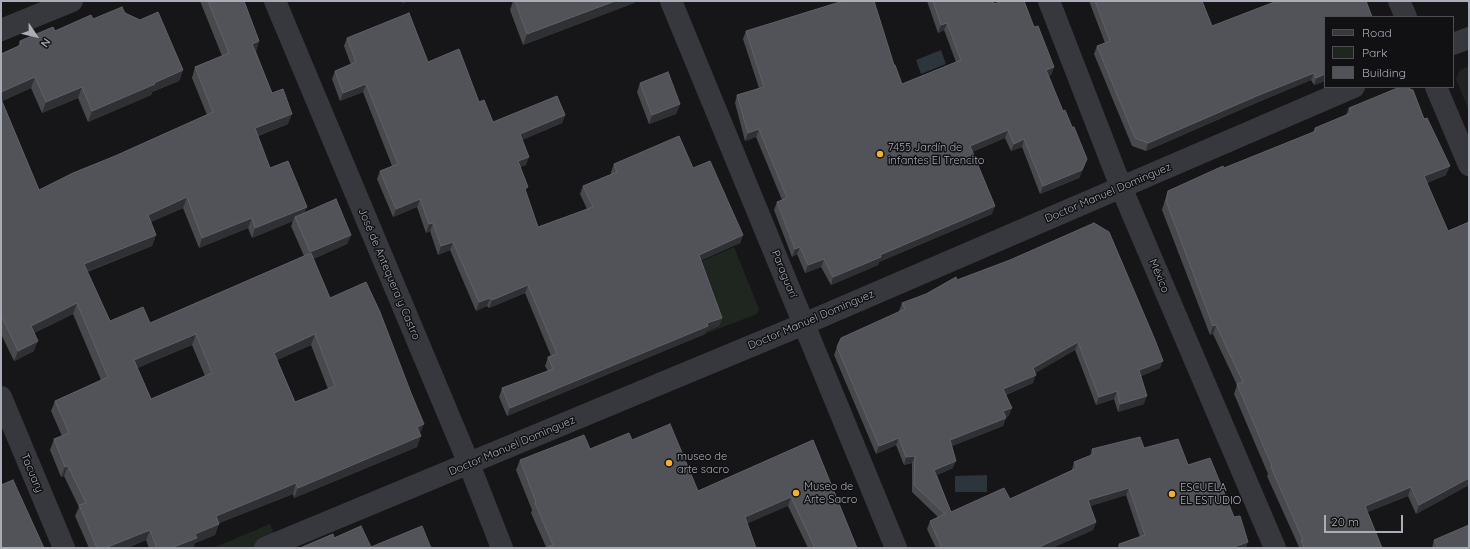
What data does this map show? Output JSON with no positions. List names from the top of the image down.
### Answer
{
  "streets": {
    "street": [
      "Doctor Manuel Dominguez",
      "José de Antequera y Castro",
      "Paraguarí",
      "México",
      "Tacuary"
    ]
  },
  "crossings": [
    ["Doctor Manuel Dominguez", "José de Antequera y Castro"],
    ["Doctor Manuel Dominguez", "Paraguarí"],
    ["Doctor Manuel Dominguez", "México"]
  ],
  "places": [
    "7455 Jardín de infantes El Trencito",
    "museo de arte sacro",
    "Museo de Arte Sacro",
    "ESCUELA EL ESTUDIO"
  ],
  "legend": ["Road", "Park", "Building"],
  "scale_bar": "20 m",
  "north": "bottom right"
}
